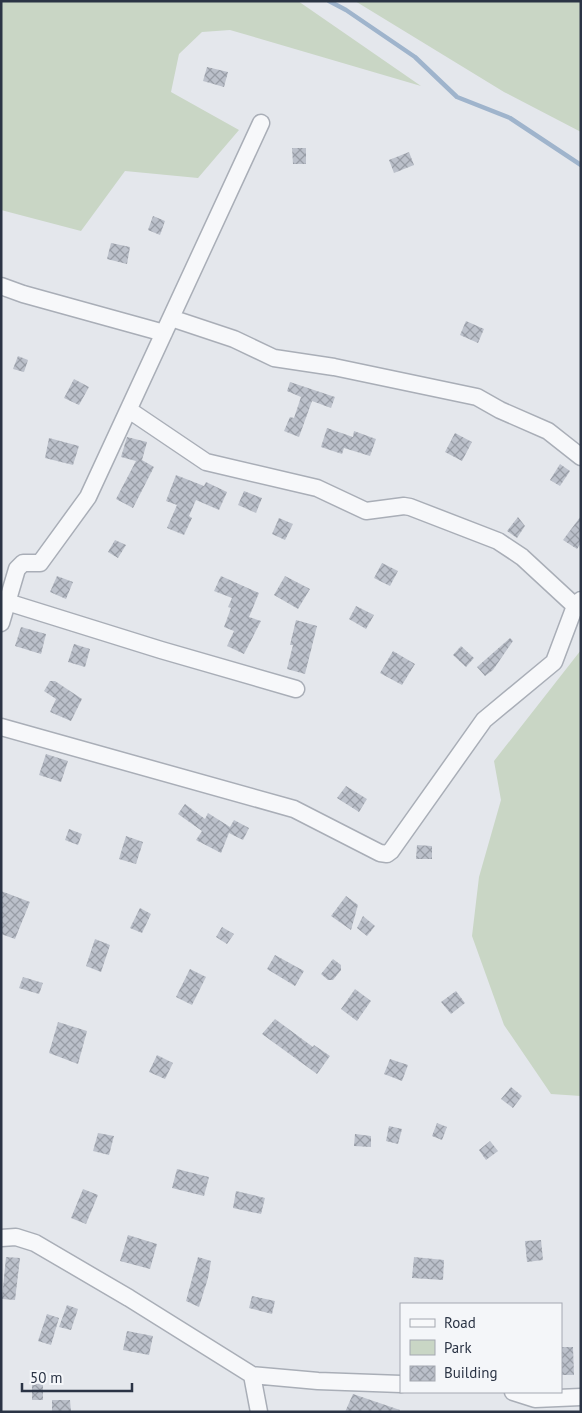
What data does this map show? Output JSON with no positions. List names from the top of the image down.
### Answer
{
  "legend": ["Road", "Park", "Building"],
  "scale_bar": "50 m"
}
